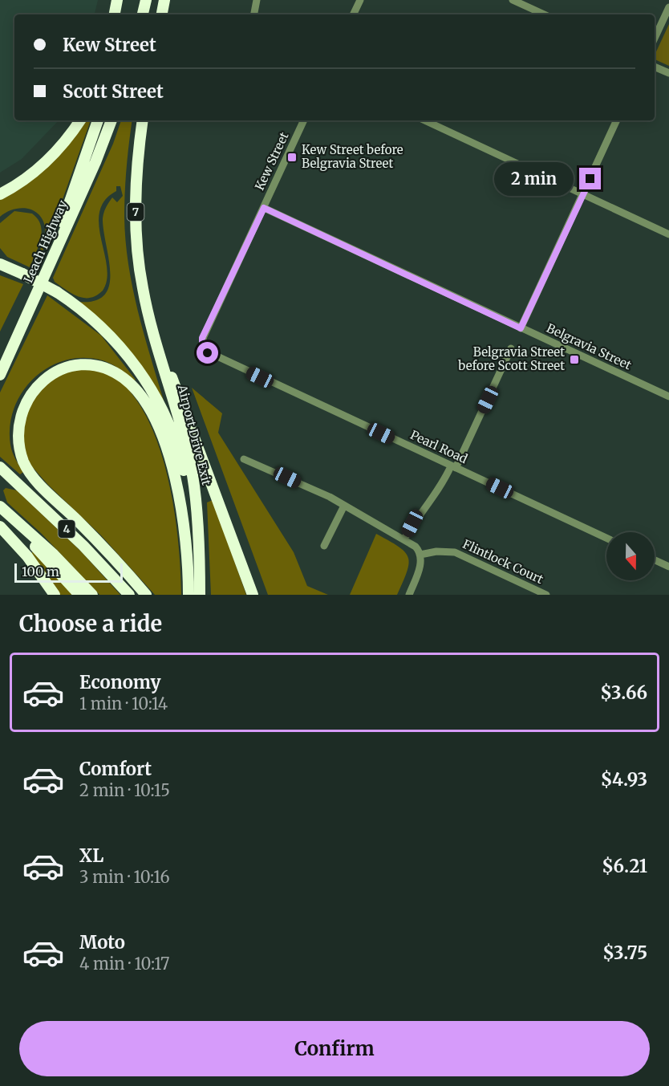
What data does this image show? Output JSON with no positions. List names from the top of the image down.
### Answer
{
  "streets": {
    "highway": [
      "7",
      "Leach Highway",
      "Airport Drive Exit",
      "4"
    ],
    "street": [
      "Kew Street",
      "Belgravia Street",
      "Pearl Road",
      "Flintlock Court"
    ]
  },
  "crossings": [
    ["Kew Street", "Belgravia Street"],
    ["Kew Street", "Pearl Road"],
    ["7", "Airport Drive Exit"]
  ],
  "places": {
    "transit": ["Kew Street before Belgravia Street", "Belgravia Street before Scott Street"]
  },
  "scale_bar": "100 m",
  "north": "bottom",
  "page": {
    "banner": ["Kew Street", "Scott Street"],
    "bubble": "2 min",
    "scale": "100 m",
    "heading": "Choose a ride",
    "list": [
      {
        "name": "Economy",
        "note": "1 min · 10:14",
        "value": "$3.66"
      },
      {
        "name": "Comfort",
        "note": "2 min · 10:15",
        "value": "$4.93"
      },
      {
        "name": "XL",
        "note": "3 min · 10:16",
        "value": "$6.21"
      },
      {
        "name": "Moto",
        "note": "4 min · 10:17",
        "value": "$3.75"
      }
    ],
    "buttons": "Confirm"
  }
}
